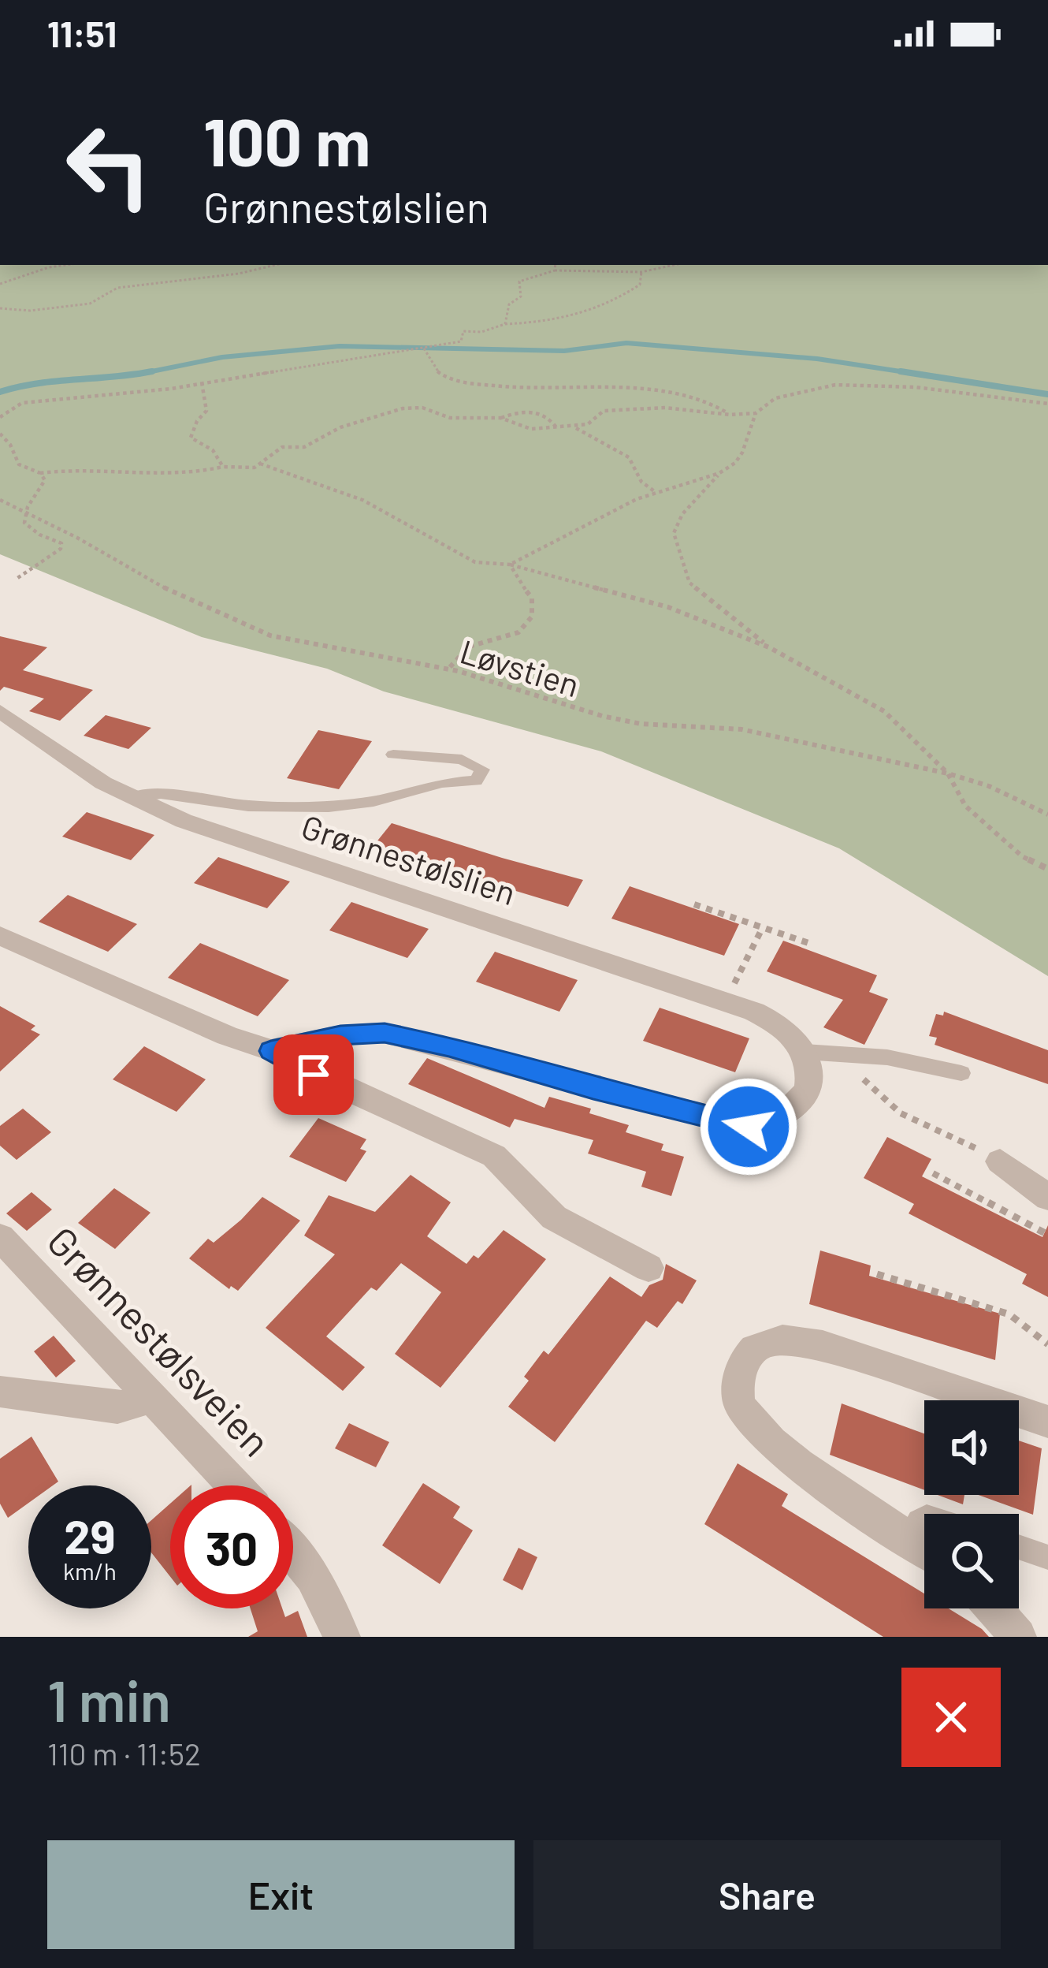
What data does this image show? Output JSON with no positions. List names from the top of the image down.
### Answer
{
  "streets": {
    "street": ["Grønnestølslien", "Grønnestølsveien"],
    "path": ["Løvstien"]
  },
  "page": {
    "status": "11:51",
    "turn": ["100 m", "Grønnestølslien"],
    "speed": "29 km/h",
    "limit": "30",
    "heading": ["1 min", "110 m · 11:52"],
    "buttons": ["Exit", "Share"]
  }
}
